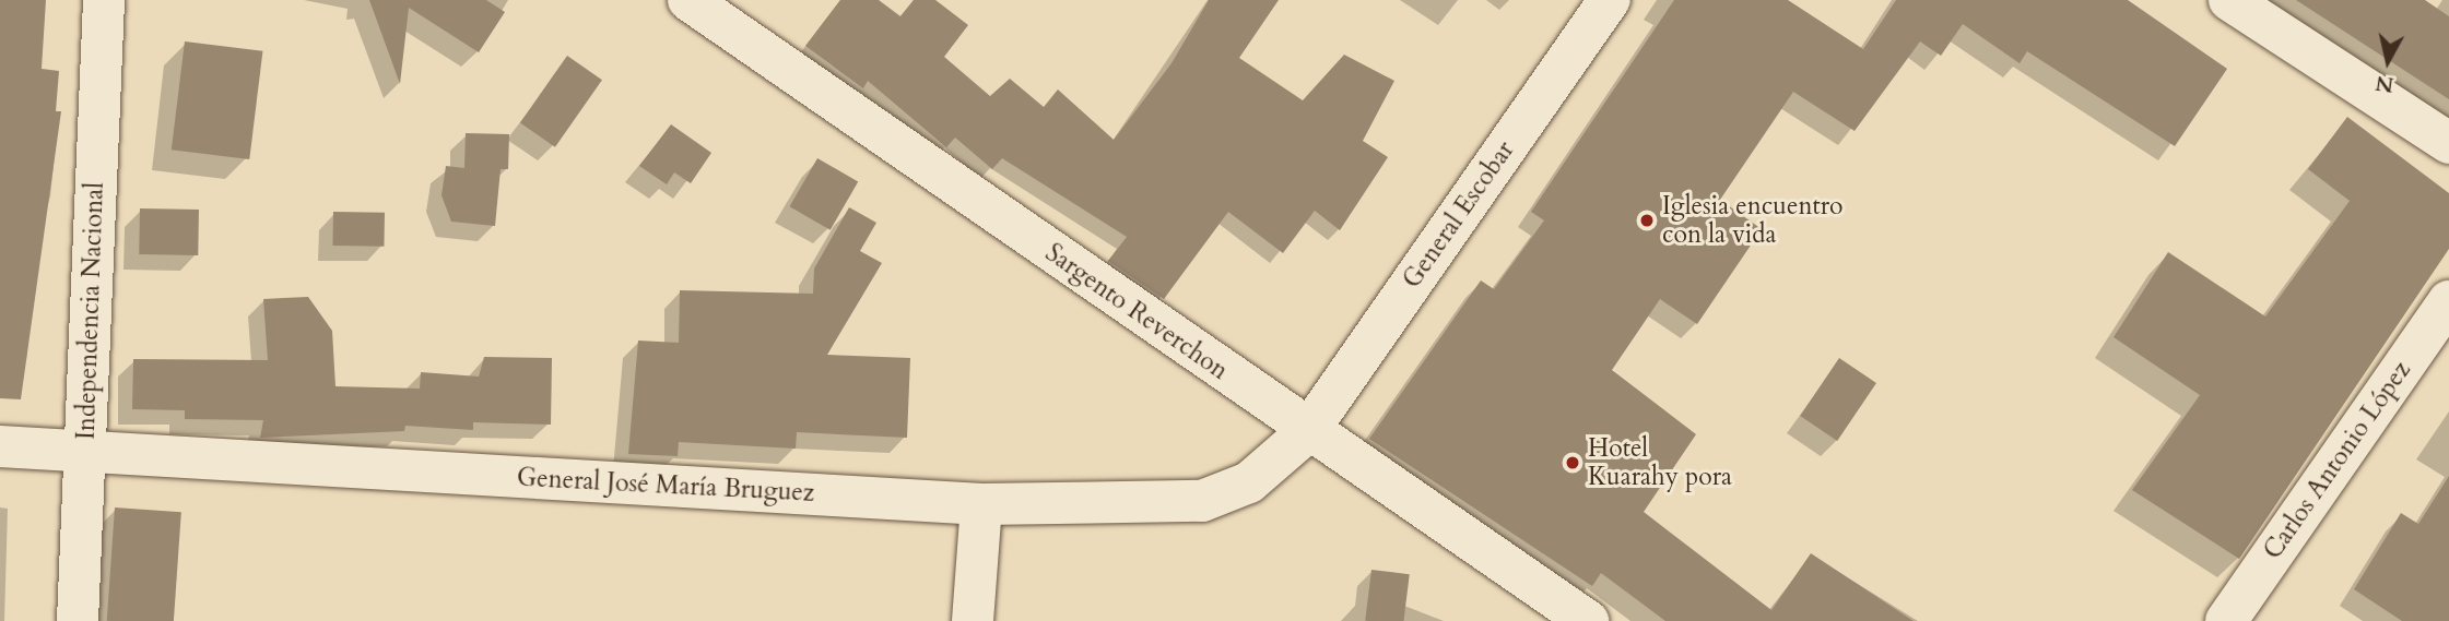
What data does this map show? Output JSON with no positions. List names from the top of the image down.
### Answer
{
  "streets": {
    "street": [
      "General Escobar",
      "Independencia Nacional",
      "Sargento Reverchon",
      "Carlos Antonio López",
      "General José María Bruguez"
    ]
  },
  "crossings": [
    ["General Escobar", "Sargento Reverchon"],
    ["General Escobar", "General José María Bruguez"],
    ["Independencia Nacional", "General José María Bruguez"],
    ["Sargento Reverchon", "General José María Bruguez"]
  ],
  "places": ["Iglesia encuentro con la vida", "Hotel Kuarahy pora"],
  "north": "bottom"
}
